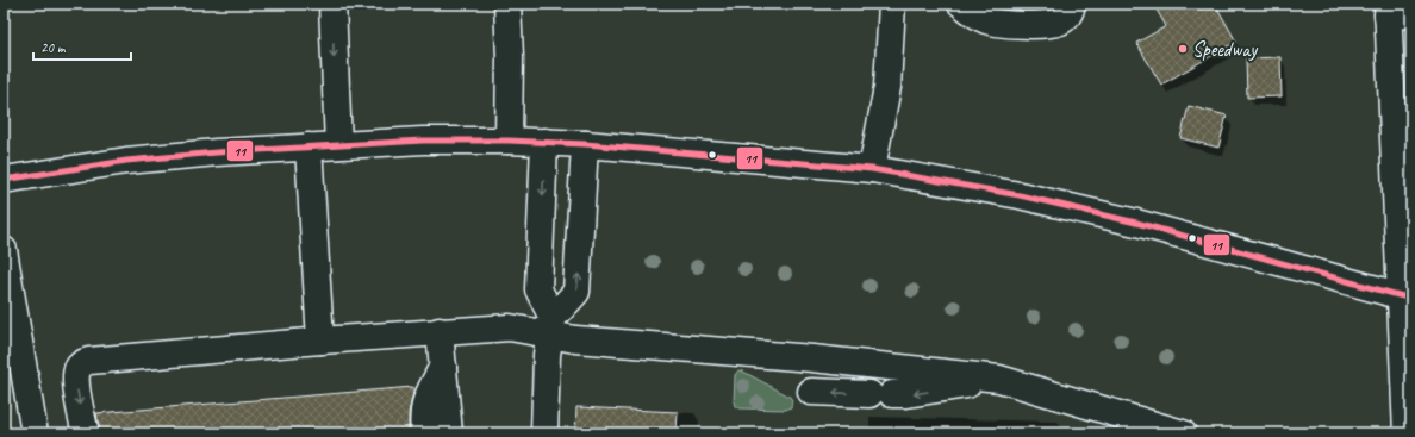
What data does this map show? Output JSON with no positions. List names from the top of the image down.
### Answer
{
  "places": ["Speedway"],
  "lines": ["transit line 11"],
  "scale_bar": "20 m"
}
